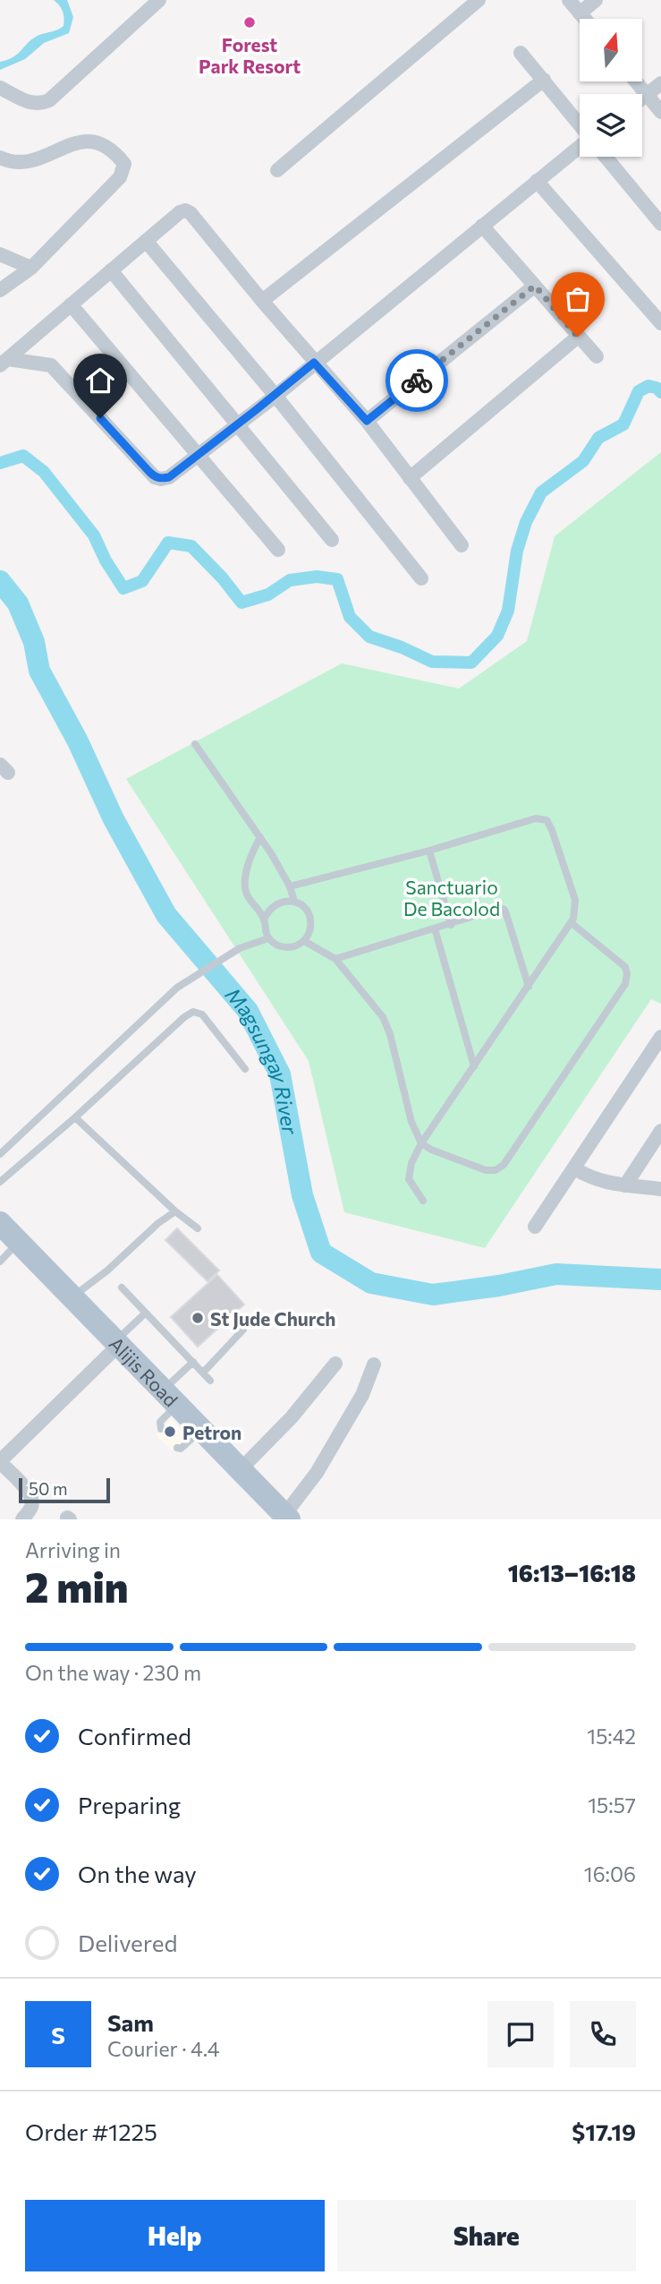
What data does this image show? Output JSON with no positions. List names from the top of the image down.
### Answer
{
  "streets": {
    "main road": ["Alijis Road"]
  },
  "water": ["Magsungay River"],
  "parks": ["Sanctuario De Bacolod"],
  "places": ["Forest Park Resort", "St Jude Church", "Petron"],
  "scale_bar": "50 m",
  "north": "top",
  "page": {
    "scale": "50 m",
    "heading": ["2 min", "Arriving in", "16:13–16:18"],
    "panel": [
      "Sam",
      "Courier · 4.4",
      "Order #1225",
      "$17.19"
    ],
    "bar": "On the way · 230 m",
    "list": [
      ["Confirmed", "15:42"],
      ["Preparing", "15:57"],
      ["On the way", "16:06"],
      "Delivered"
    ],
    "round": "S",
    "buttons": ["Help", "Share"]
  }
}
